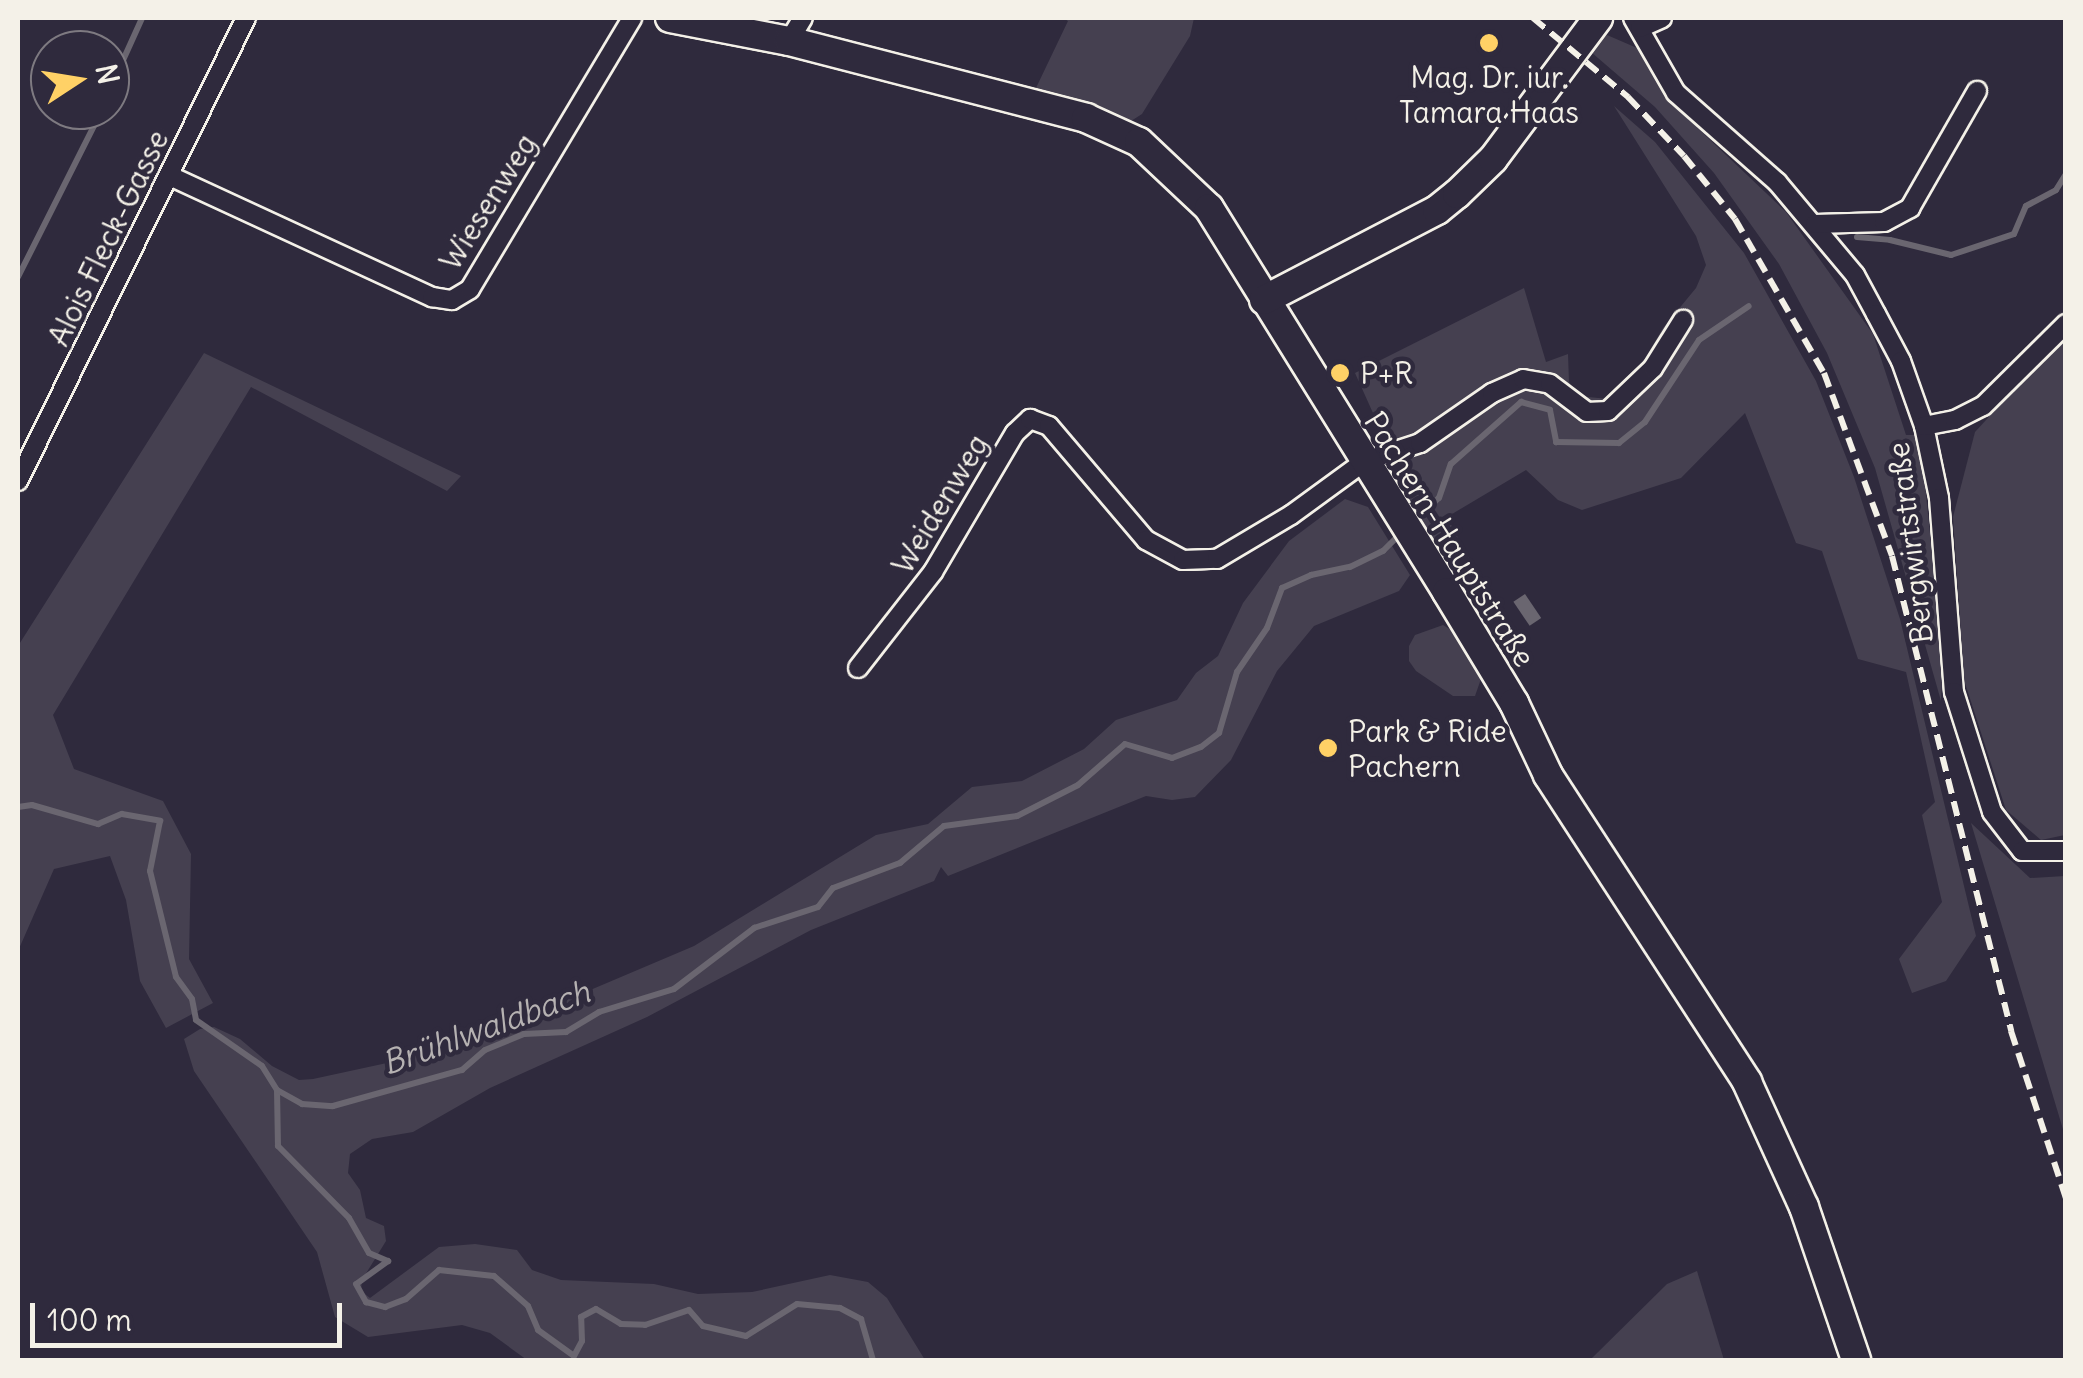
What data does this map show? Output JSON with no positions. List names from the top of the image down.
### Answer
{
  "streets": {
    "main road": ["Pachern-Hauptstraße"],
    "street": [
      "Wiesenweg",
      "Alois Fleck-Gasse",
      "Weidenweg",
      "Bergwirtstraße"
    ]
  },
  "crossings": [
    ["Wiesenweg", "Alois Fleck-Gasse"],
    ["Weidenweg", "Pachern-Hauptstraße"]
  ],
  "water": ["Brühlwaldbach"],
  "places": ["Mag. Dr. iur. Tamara Haas", "P+R", "Park & Ride Pachern"],
  "scale_bar": "100 m",
  "north": "right"
}
